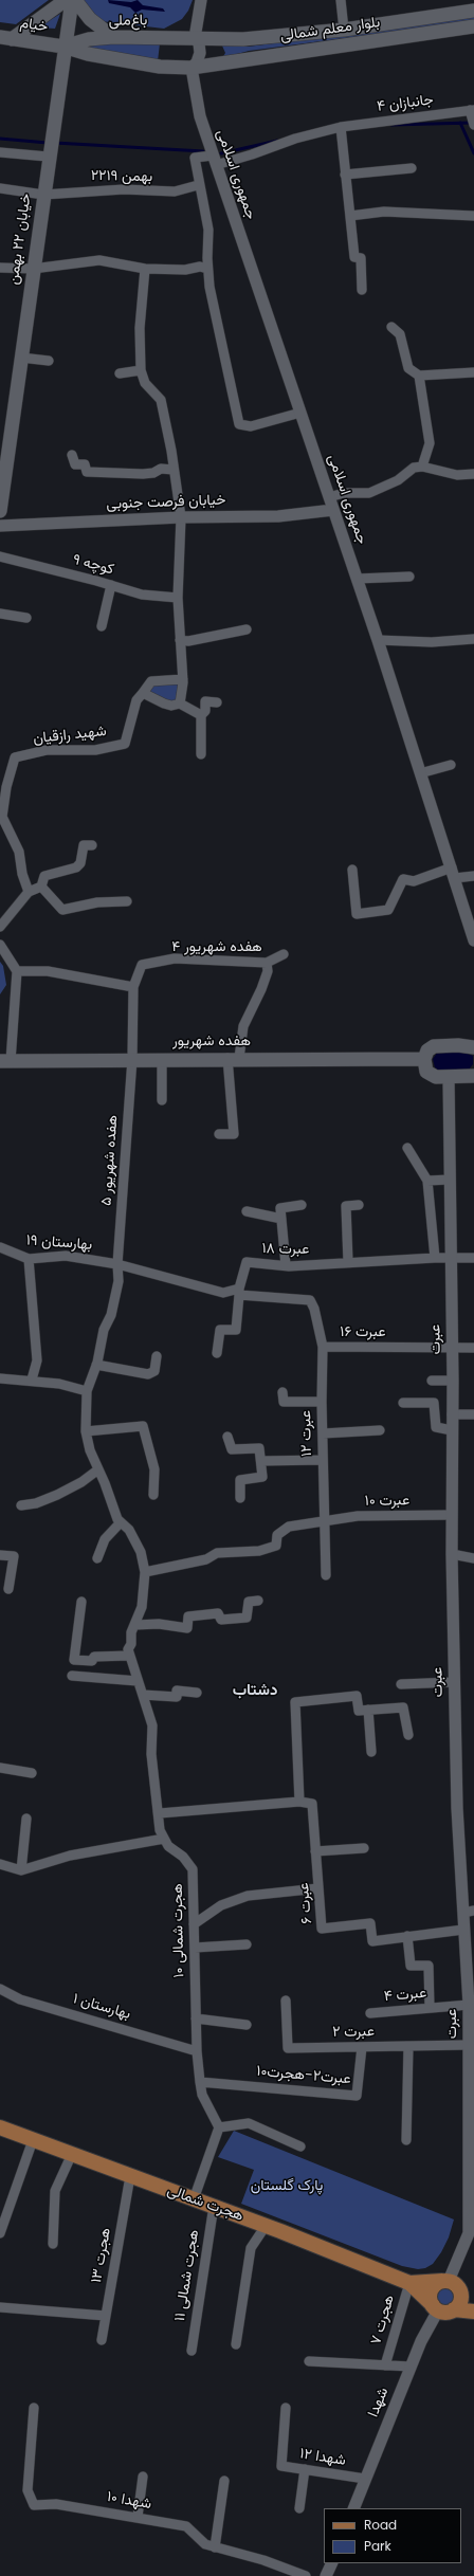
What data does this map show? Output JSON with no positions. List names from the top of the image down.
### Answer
{
  "streets": {
    "main road": [
      "باغ‌ملی",
      "خیام",
      "بلوار معلم شمالی",
      "خیابان ۲۲ بهمن",
      "هفده شهریور",
      "هجرت شمالی"
    ],
    "street": [
      "جانبازان ۴",
      "جمهوری اسلامی",
      "۲۲بهمن ۱۹",
      "خیابان فرصت جنوبی",
      "کوچه ۹",
      "شهید رازقیان",
      "هفده شهریور ۴",
      "هفده شهریور ۵",
      "بهارستان ۱۹",
      "عبرت ۱۸",
      "عبرت ۱۶",
      "عبرت",
      "عبرت ۱۲",
      "عبرت ۱۰",
      "عبرت ۶",
      "هجرت شمالی ۱۰",
      "عبرت ۴",
      "بهارستان ۱",
      "عبرت ۲",
      "عبرت۲-هجرت۱۰",
      "هجرت ۱۳",
      "هجرت شمالی ۱۱",
      "هجرت ۷",
      "شهدا",
      "شهدا ۱۲",
      "شهدا ۱۰"
    ]
  },
  "crossings": [
    ["باغ‌ملی", "خیام"],
    ["باغ‌ملی", "بلوار معلم شمالی"],
    ["باغ‌ملی", "خیابان ۲۲ بهمن"],
    ["خیام", "بلوار معلم شمالی"],
    ["خیام", "خیابان ۲۲ بهمن"],
    ["بلوار معلم شمالی", "جمهوری اسلامی"],
    ["جانبازان ۴", "جمهوری اسلامی"],
    ["جانبازان ۴", "۲۲بهمن ۱۹"],
    ["جمهوری اسلامی", "خیابان فرصت جنوبی"],
    ["۲۲بهمن ۱۹", "خیابان ۲۲ بهمن"],
    ["هفده شهریور ۴", "هفده شهریور"],
    ["هفده شهریور ۴", "هفده شهریور ۵"],
    ["هفده شهریور", "هفده شهریور ۵"],
    ["هفده شهریور ۵", "بهارستان ۱۹"],
    ["هفده شهریور ۵", "هجرت شمالی ۱۰"],
    ["عبرت ۱۸", "عبرت ۱۶"],
    ["عبرت ۱۸", "عبرت"],
    ["عبرت ۱۶", "عبرت"],
    ["عبرت ۱۶", "عبرت ۱۲"],
    ["عبرت", "عبرت ۱۰"],
    ["عبرت", "عبرت ۶"],
    ["عبرت", "عبرت ۴"],
    ["عبرت", "عبرت ۲"],
    ["عبرت", "شهدا"],
    ["عبرت ۱۲", "عبرت ۱۰"],
    ["عبرت ۱۰", "هجرت شمالی ۱۰"],
    ["هجرت شمالی ۱۰", "بهارستان ۱"],
    ["هجرت شمالی ۱۰", "عبرت۲-هجرت۱۰"],
    ["عبرت ۲", "عبرت۲-هجرت۱۰"],
    ["هجرت شمالی", "هجرت ۱۳"],
    ["هجرت شمالی", "هجرت شمالی ۱۱"],
    ["هجرت شمالی", "هجرت ۷"],
    ["شهدا", "شهدا ۱۲"]
  ],
  "districts": ["دشتاب"],
  "parks": ["پارک گلستان"],
  "legend": ["Road", "Park"]
}
